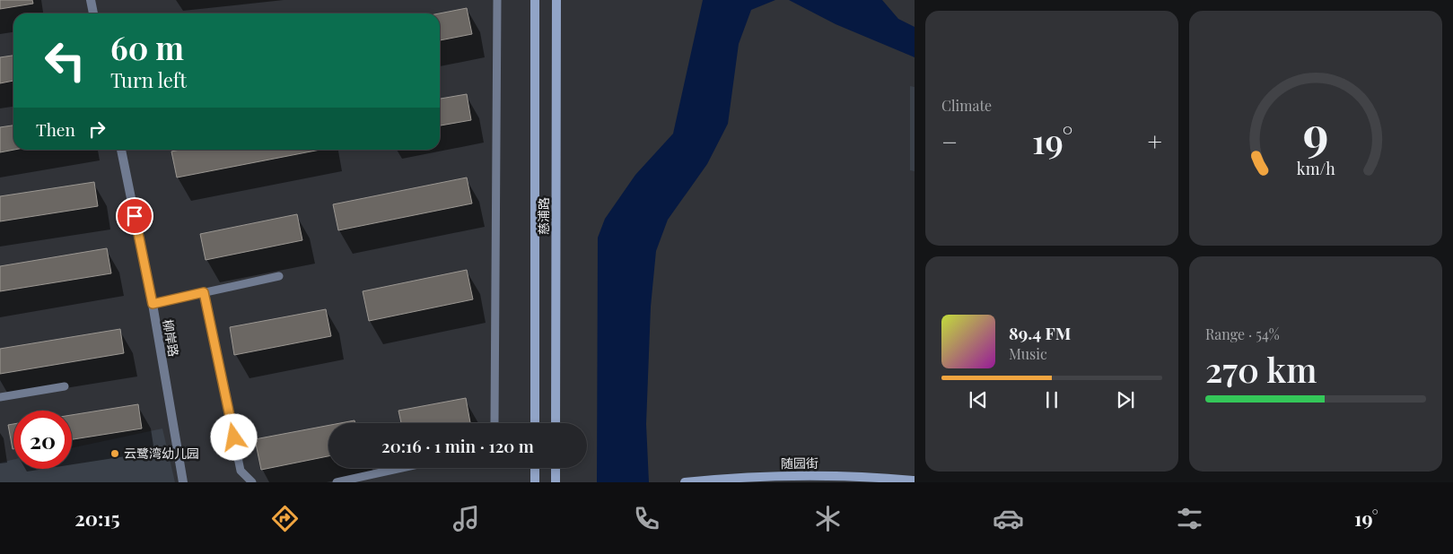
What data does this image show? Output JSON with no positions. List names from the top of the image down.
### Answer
{
  "streets": {
    "street": ["慈浦路", "柳岸路", "随园街"]
  },
  "places": ["云鹭湾幼儿园"],
  "page": {
    "tile": [
      "Climate",
      ["Range · 54%", "270 km"]
    ],
    "turn": ["60 m", "Turn left"],
    "then": "Then",
    "heat": ["−", "19°", "+"],
    "song": ["89.4 FM", "Music"],
    "limit": "20",
    "trip": "20:16 · 1 min · 120 m",
    "tabs": ["20:15", "19°"],
    "gauge": ["9", "km/h"]
  }
}
